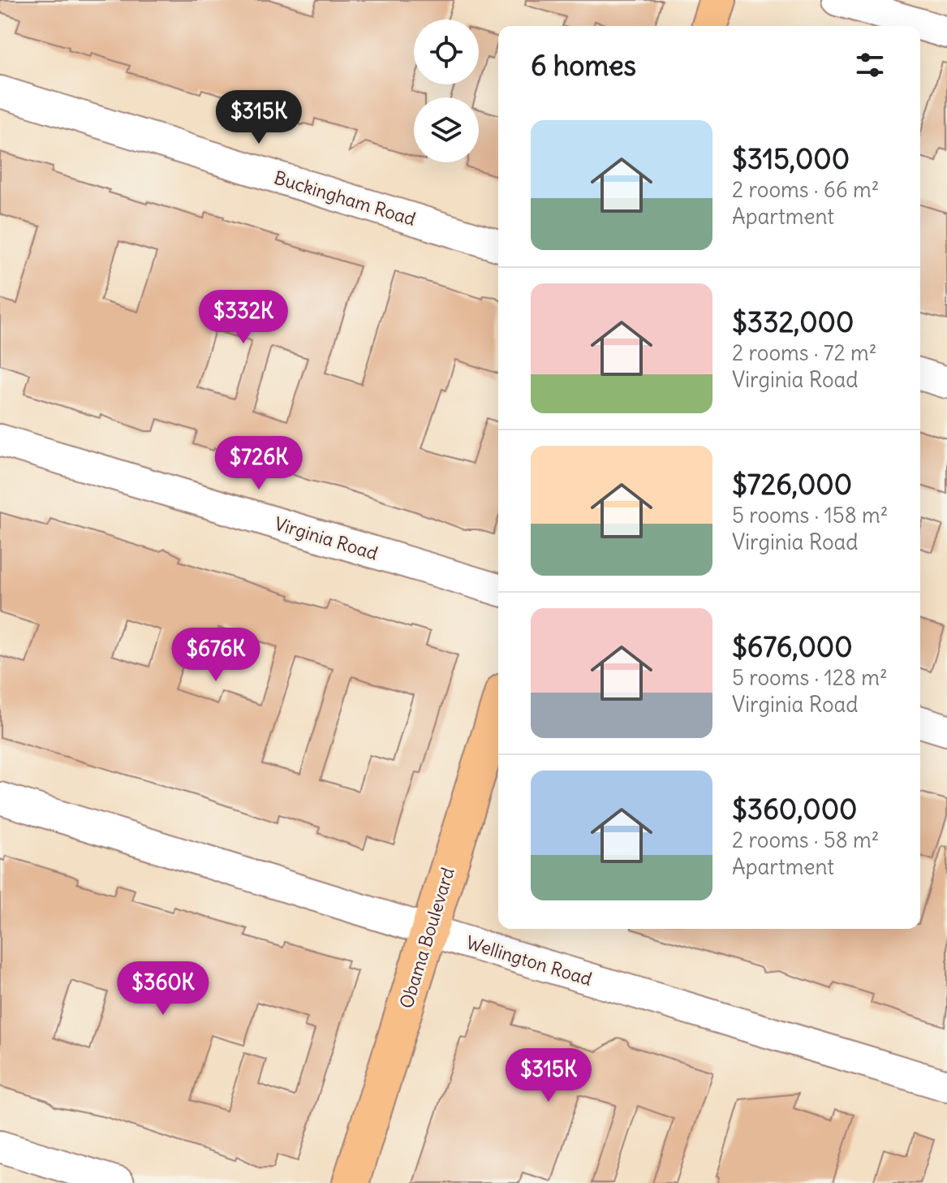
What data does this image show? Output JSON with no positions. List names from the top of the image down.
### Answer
{
  "streets": {
    "main road": ["Obama Boulevard"],
    "street": ["Buckingham Road", "Virginia Road", "Wellington Road"]
  },
  "crossings": [
    ["Obama Boulevard", "Wellington Road"]
  ],
  "page": {
    "heading": "6 homes",
    "price": [
      "$315K",
      "$332K",
      "$726K",
      "$676K",
      "$360K",
      "$315K"
    ],
    "list": [
      {
        "name": "$315,000",
        "note": "2 rooms · 66 m² · Apartment"
      },
      {
        "name": "$332,000",
        "note": "2 rooms · 72 m² · Virginia Road"
      },
      {
        "name": "$726,000",
        "note": "5 rooms · 158 m² · Virginia Road"
      },
      {
        "name": "$676,000",
        "note": "5 rooms · 128 m² · Virginia Road"
      },
      {
        "name": "$360,000",
        "note": "2 rooms · 58 m² · Apartment"
      }
    ]
  }
}
